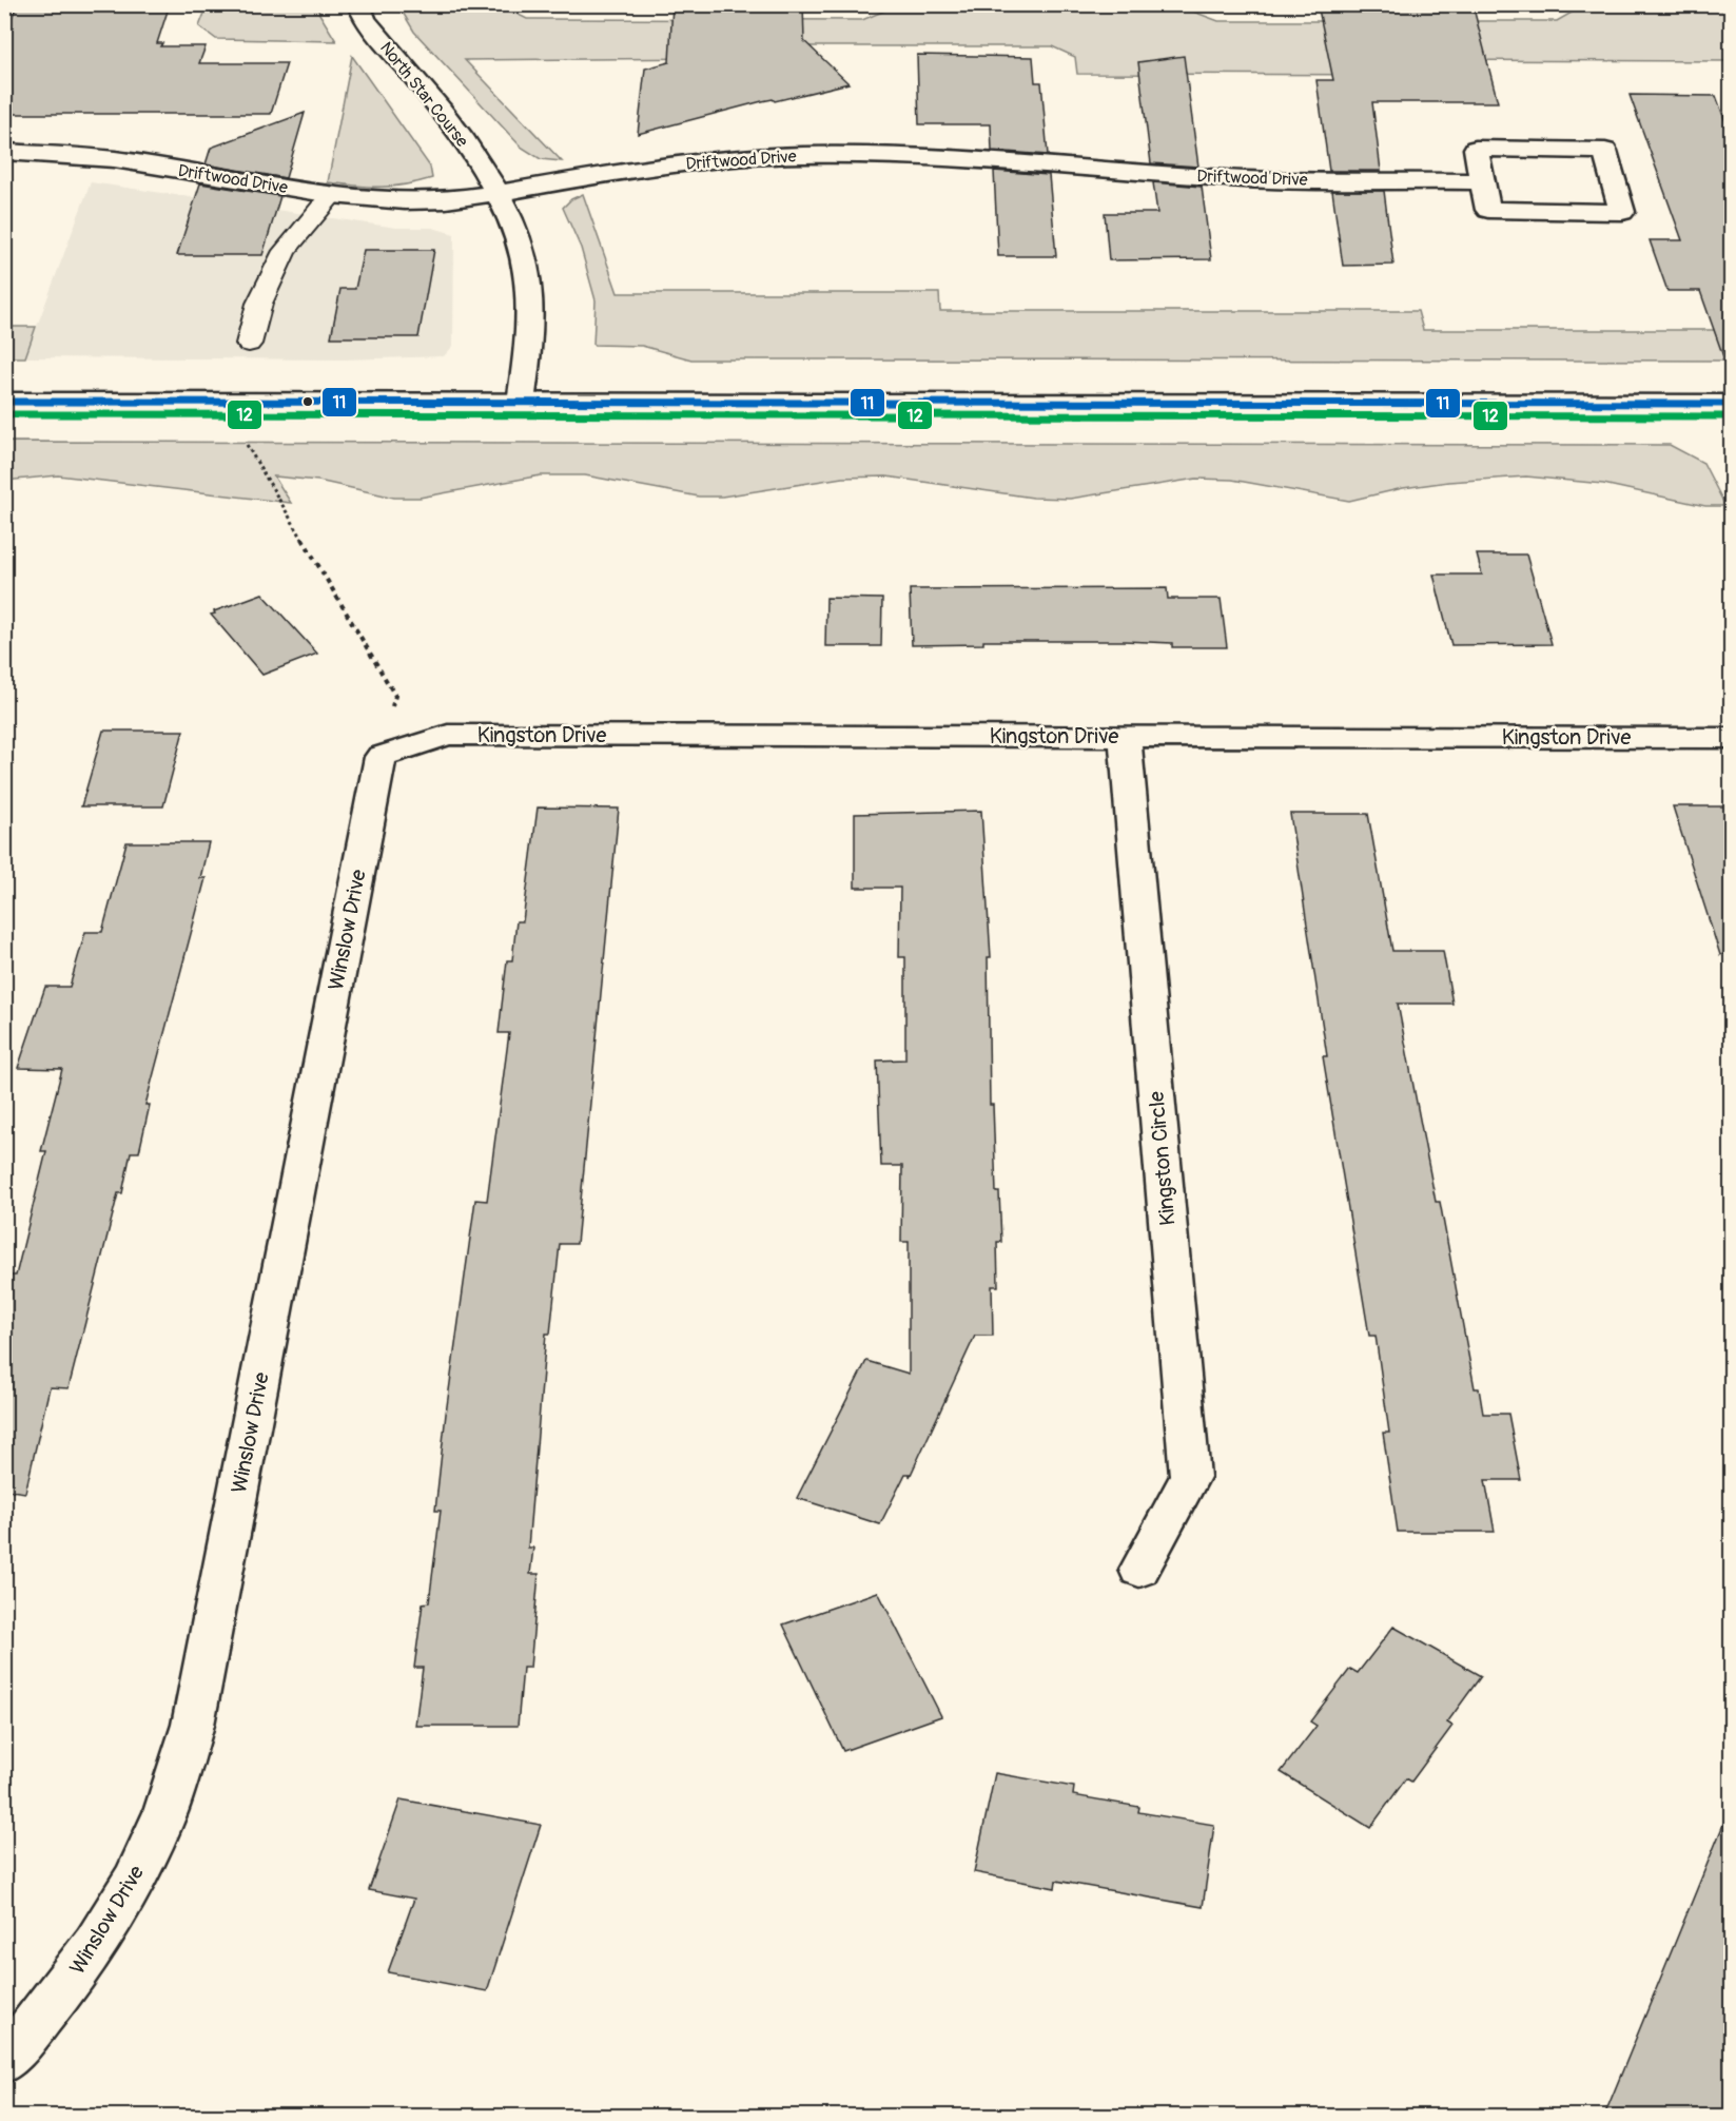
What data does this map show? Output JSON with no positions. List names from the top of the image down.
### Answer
{
  "streets": {
    "street": [
      "North Star Course",
      "Driftwood Drive",
      "Kingston Drive",
      "Winslow Drive",
      "Kingston Circle"
    ]
  },
  "crossings": [
    ["North Star Course", "Driftwood Drive"],
    ["Kingston Drive", "Winslow Drive"],
    ["Kingston Drive", "Kingston Circle"]
  ],
  "lines": ["transit line 11", "transit line 12"]
}
